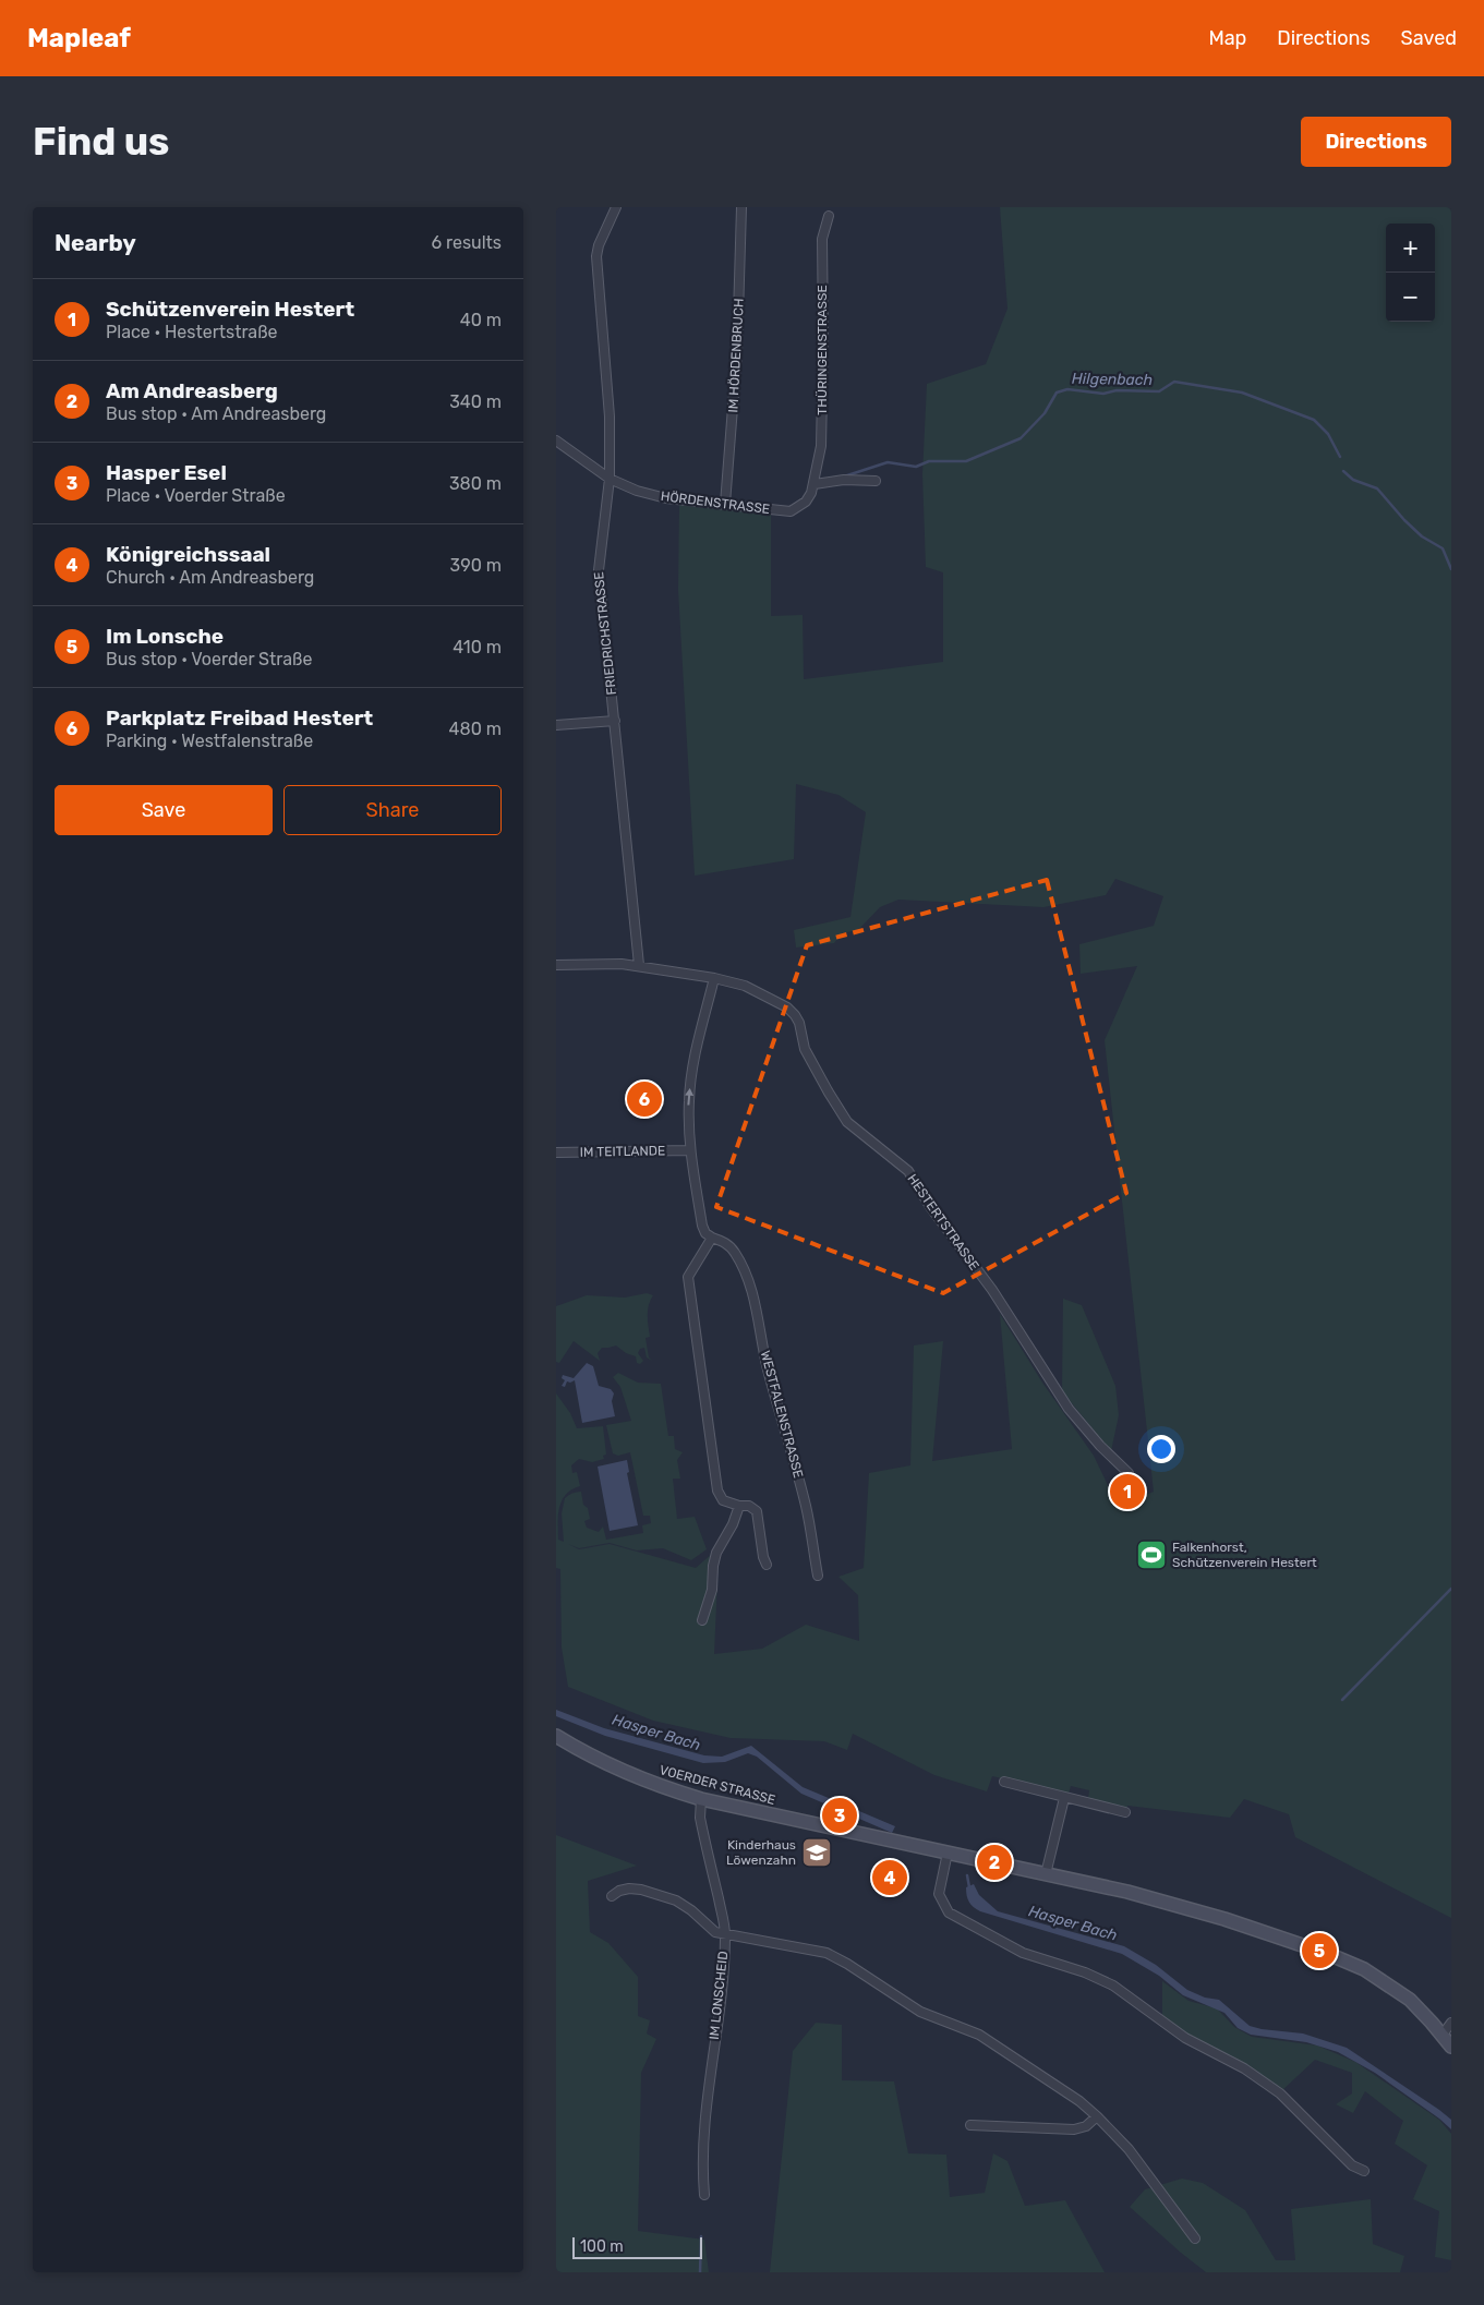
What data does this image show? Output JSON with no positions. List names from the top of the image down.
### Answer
{
  "streets": {
    "main road": ["VOERDER STRASSE"],
    "street": [
      "THÜRINGENSTRASSE",
      "IM HÖRDENBRUCH",
      "HÖRDENSTRASSE",
      "FRIEDRICHSTRASSE",
      "IM TEITLANDE",
      "HESTERTSTRASSE",
      "WESTFALENSTRASSE",
      "IM LONSCHEID"
    ]
  },
  "crossings": [
    ["THÜRINGENSTRASSE", "HÖRDENSTRASSE"],
    ["IM HÖRDENBRUCH", "HÖRDENSTRASSE"],
    ["HÖRDENSTRASSE", "FRIEDRICHSTRASSE"],
    ["FRIEDRICHSTRASSE", "HESTERTSTRASSE"],
    ["VOERDER STRASSE", "IM LONSCHEID"]
  ],
  "water": ["Hilgenbach", "Hasper Bach"],
  "places": {
    "sports": ["Falkenhorst, Schützenverein Hestert"],
    "school or university": ["Kinderhaus Löwenzahn"]
  },
  "scale_bar": "100 m",
  "page": {
    "header": "Mapleaf",
    "nav": ["Map", "Directions", "Saved"],
    "buttons": [
      "Directions",
      ["Save", "Share"]
    ],
    "title": "Find us",
    "heading": ["Nearby", "6 results"],
    "map_buttons": ["+", "−"],
    "list": [
      {
        "mark": "1",
        "name": "Schützenverein Hestert",
        "note": "Place · Hestertstraße",
        "value": "40 m"
      },
      {
        "mark": "2",
        "name": "Am Andreasberg",
        "note": "Bus stop · Am Andreasberg",
        "value": "340 m"
      },
      {
        "mark": "3",
        "name": "Hasper Esel",
        "note": "Place · Voerder Straße",
        "value": "380 m"
      },
      {
        "mark": "4",
        "name": "Königreichssaal",
        "note": "Church · Am Andreasberg",
        "value": "390 m"
      },
      {
        "mark": "5",
        "name": "Im Lonsche",
        "note": "Bus stop · Voerder Straße",
        "value": "410 m"
      },
      {
        "mark": "6",
        "name": "Parkplatz Freibad Hestert",
        "note": "Parking · Westfalenstraße",
        "value": "480 m"
      }
    ],
    "pins": [
      "6",
      "1",
      "3",
      "2",
      "4",
      "5"
    ],
    "scale": "100 m"
  }
}
